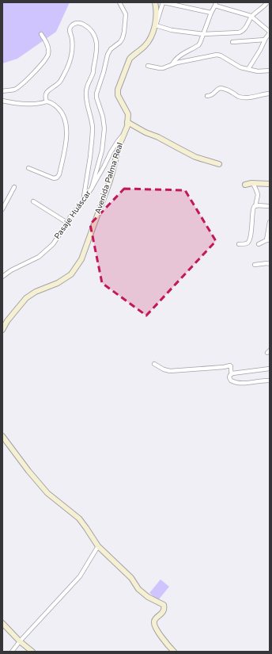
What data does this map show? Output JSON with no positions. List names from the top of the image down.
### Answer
{
  "streets": {
    "main road": ["Avenida Palma Real"],
    "street": ["Pasaje Huáscar"]
  },
  "crossings": [
    ["Avenida Palma Real", "Pasaje Huáscar"]
  ]
}
